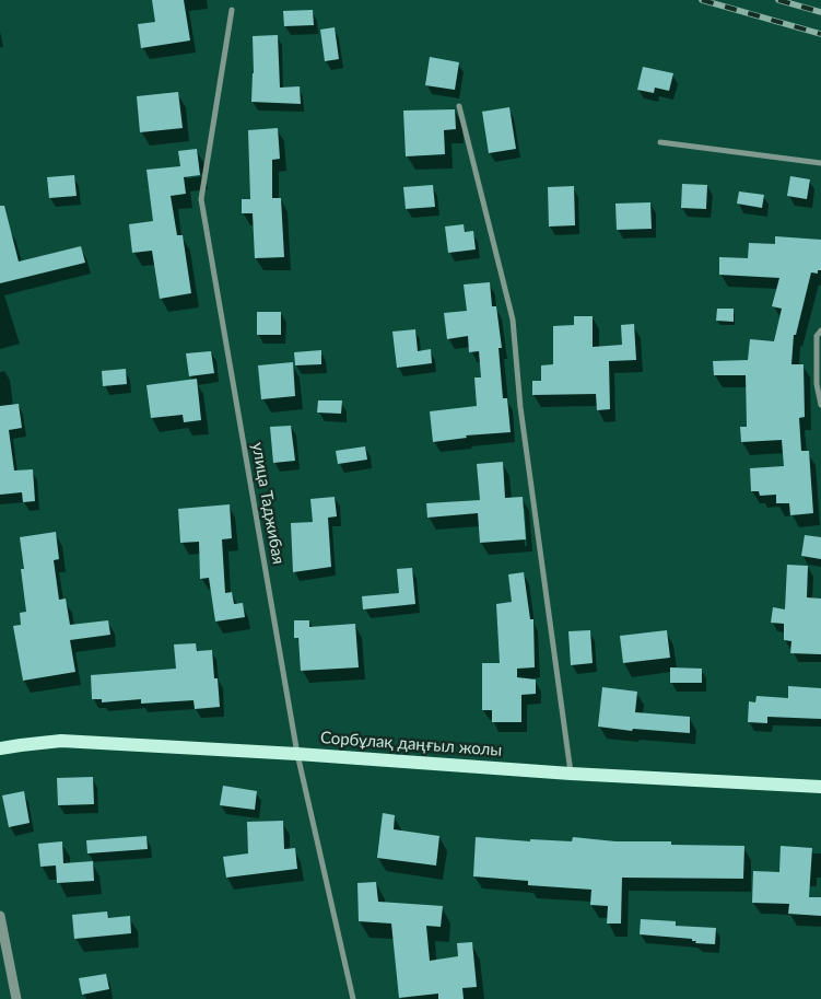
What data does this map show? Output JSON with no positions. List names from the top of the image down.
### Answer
{
  "streets": {
    "main road": ["Сорбұлақ даңғыл жолы"],
    "street": ["улица Таджибая"]
  },
  "crossings": [
    ["улица Таджибая", "Сорбұлақ даңғыл жолы"]
  ]
}
